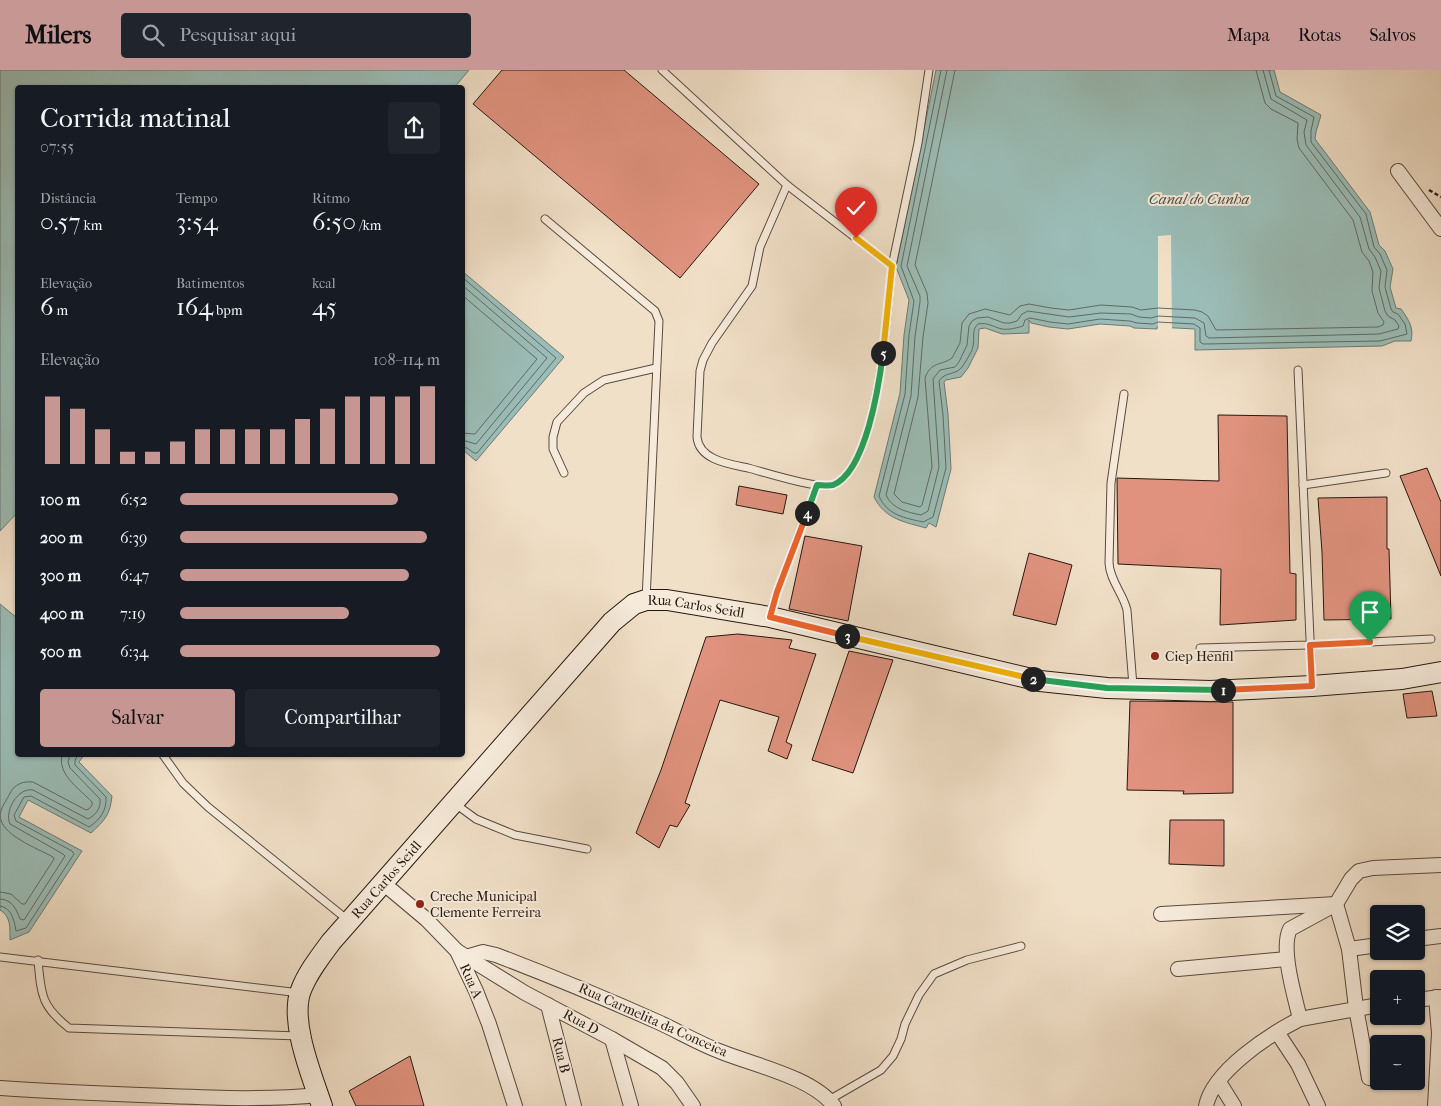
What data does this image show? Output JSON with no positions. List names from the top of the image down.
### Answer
{
  "streets": {
    "street": [
      "Rua Carlos Seidl",
      "Rua A",
      "Rua Carmelita da Conceica",
      "Rua D",
      "Rua B"
    ]
  },
  "crossings": [
    ["Rua Carlos Seidl", "Rua A"],
    ["Rua A", "Rua Carmelita da Conceica"],
    ["Rua A", "Rua D"],
    ["Rua Carmelita da Conceica", "Rua D"],
    ["Rua D", "Rua B"]
  ],
  "water": ["Canal do Cunha"],
  "places": ["Ciep Henfil", "Creche Municipal Clemente Ferreira"],
  "page": {
    "header": "Milers",
    "search": "Pesquisar aqui",
    "nav": ["Mapa", "Rotas", "Salvos"],
    "heading": ["Corrida matinal", "07:55"],
    "stats": [
      ["Distância", "0.57 km"],
      ["Tempo", "3:54"],
      ["Ritmo", "6:50 /km"],
      ["Elevação", "6 m"],
      ["Batimentos", "164 bpm"],
      ["kcal", "45"]
    ],
    "chart": ["Elevação", "108–114 m"],
    "pins": [
      "5",
      "4",
      "3",
      "2",
      "1"
    ],
    "list": [
      {
        "name": "100 m",
        "note": "6:52"
      },
      {
        "name": "200 m",
        "note": "6:39"
      },
      {
        "name": "300 m",
        "note": "6:47"
      },
      {
        "name": "400 m",
        "note": "7:19"
      },
      {
        "name": "500 m",
        "note": "6:34"
      }
    ],
    "buttons": ["Salvar", "Compartilhar"],
    "map_buttons": ["+", "−"]
  }
}
